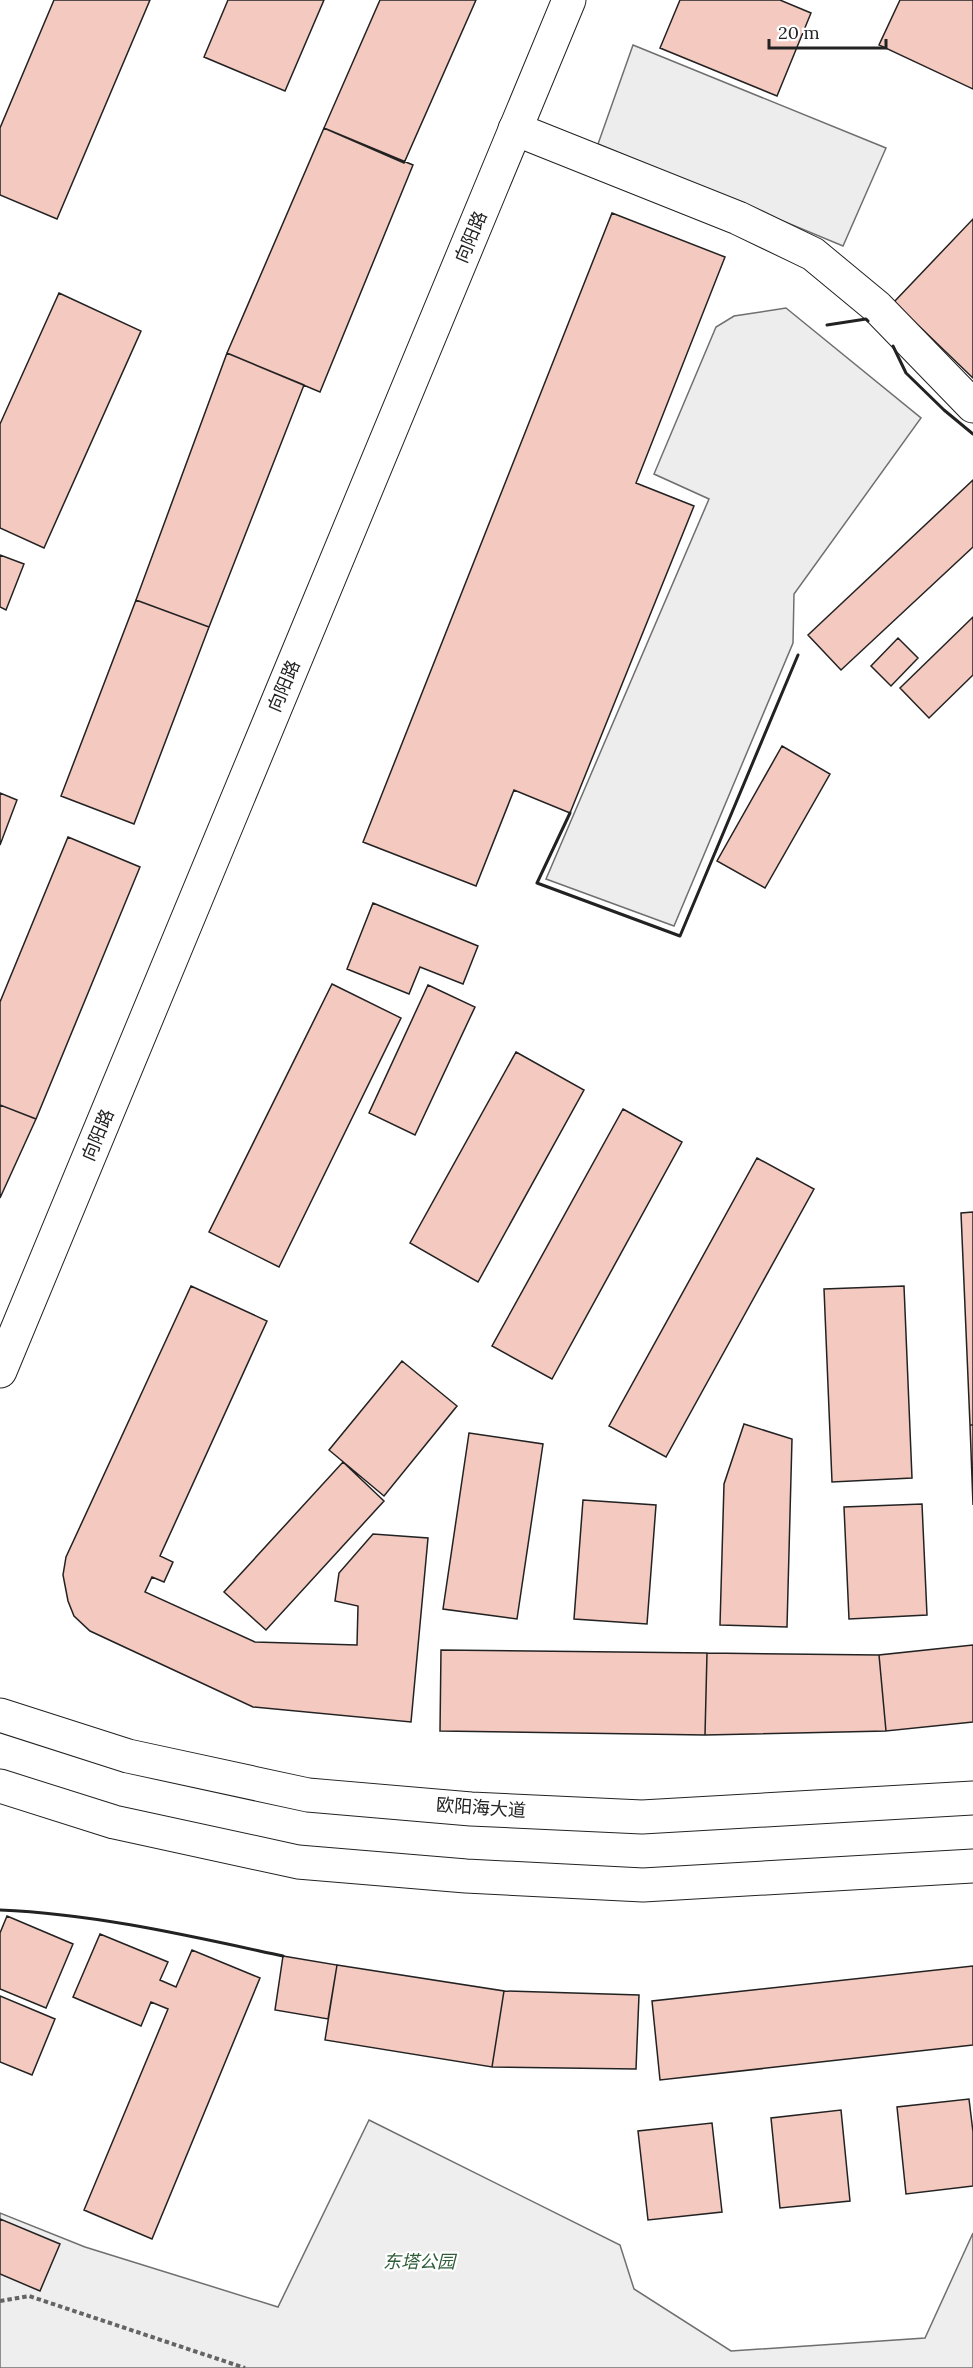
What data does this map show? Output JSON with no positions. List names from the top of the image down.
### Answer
{
  "streets": {
    "main road": ["向阳路", "欧阳海大道"]
  },
  "parks": ["东塔公园"],
  "scale_bar": "20 m"
}
